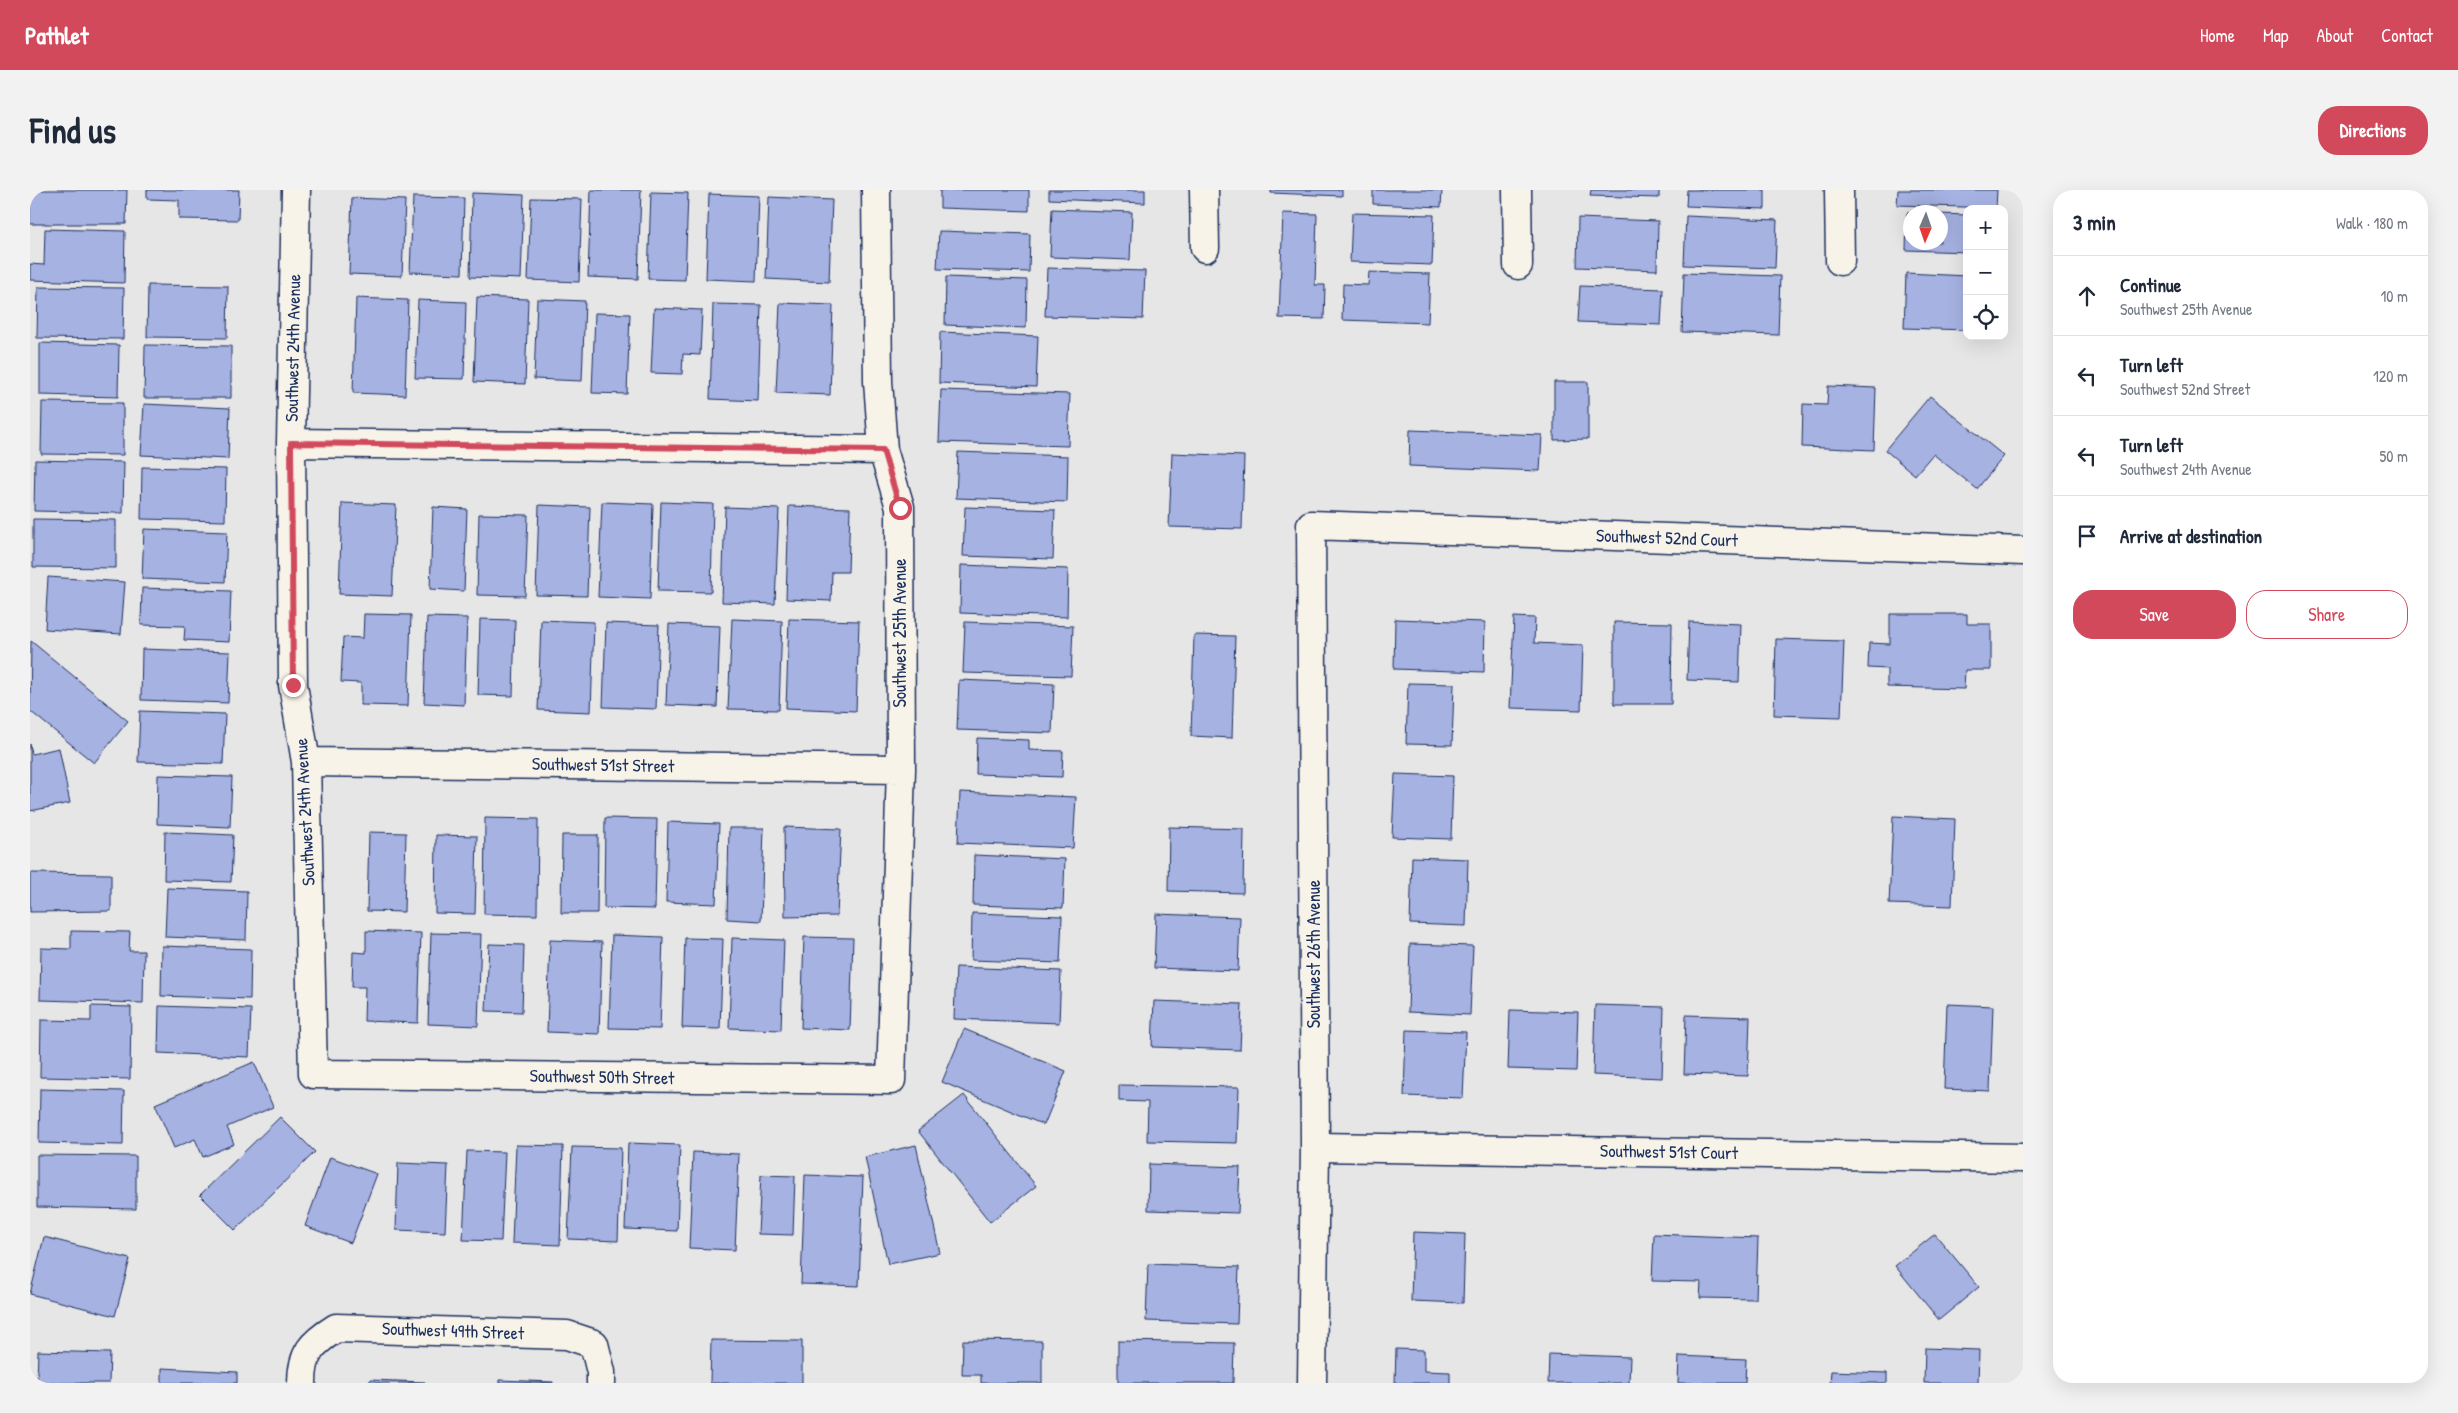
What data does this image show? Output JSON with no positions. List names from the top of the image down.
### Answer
{
  "streets": {
    "street": [
      "Southwest 24th Avenue",
      "Southwest 52nd Court",
      "Southwest 25th Avenue",
      "Southwest 51st Street",
      "Southwest 26th Avenue",
      "Southwest 50th Street",
      "Southwest 51st Court",
      "Southwest 49th Street"
    ]
  },
  "crossings": [
    ["Southwest 24th Avenue", "Southwest 51st Street"],
    ["Southwest 24th Avenue", "Southwest 50th Street"],
    ["Southwest 52nd Court", "Southwest 26th Avenue"],
    ["Southwest 25th Avenue", "Southwest 51st Street"],
    ["Southwest 25th Avenue", "Southwest 50th Street"],
    ["Southwest 26th Avenue", "Southwest 51st Court"]
  ],
  "north": "bottom",
  "page": {
    "header": "Pathlet",
    "nav": [
      "Home",
      "Map",
      "About",
      "Contact"
    ],
    "buttons": [
      "Directions",
      ["Save", "Share"]
    ],
    "title": "Find us",
    "heading": ["3 min", "Walk · 180 m"],
    "map_buttons": ["+", "−"],
    "list": [
      ["Continue", "Southwest 25th Avenue", "10 m"],
      ["Turn left", "Southwest 52nd Street", "120 m"],
      ["Turn left", "Southwest 24th Avenue", "50 m"],
      "Arrive at destination"
    ]
  }
}
